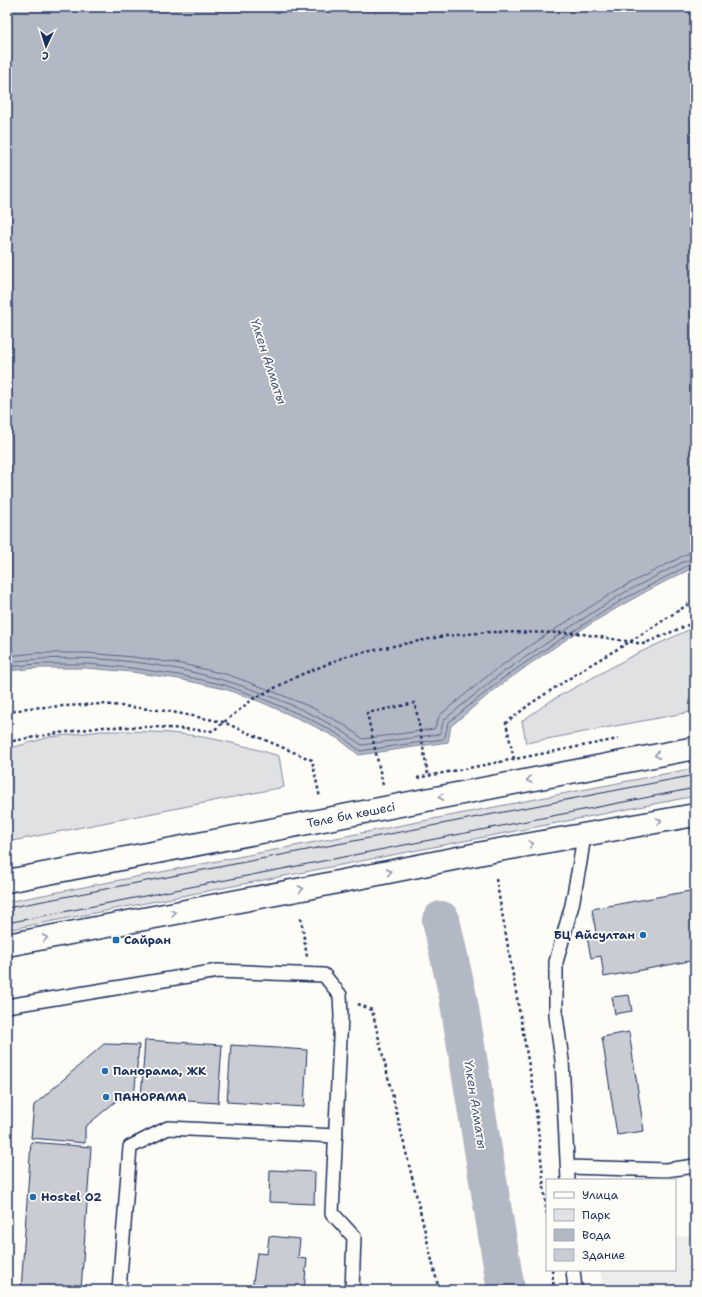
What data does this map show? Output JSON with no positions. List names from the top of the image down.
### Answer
{
  "streets": {
    "main road": ["Төле би көшесі"]
  },
  "water": ["Үлкен Алматы"],
  "places": {
    "other": [
      "БЦ Айсултан",
      "Панорама, ЖК",
      "ПАНОРАМА",
      "Hostel O2"
    ],
    "transit": ["Сайран"]
  },
  "legend": [
    "Улица",
    "Парк",
    "Вода",
    "Здание"
  ],
  "north": "bottom"
}
